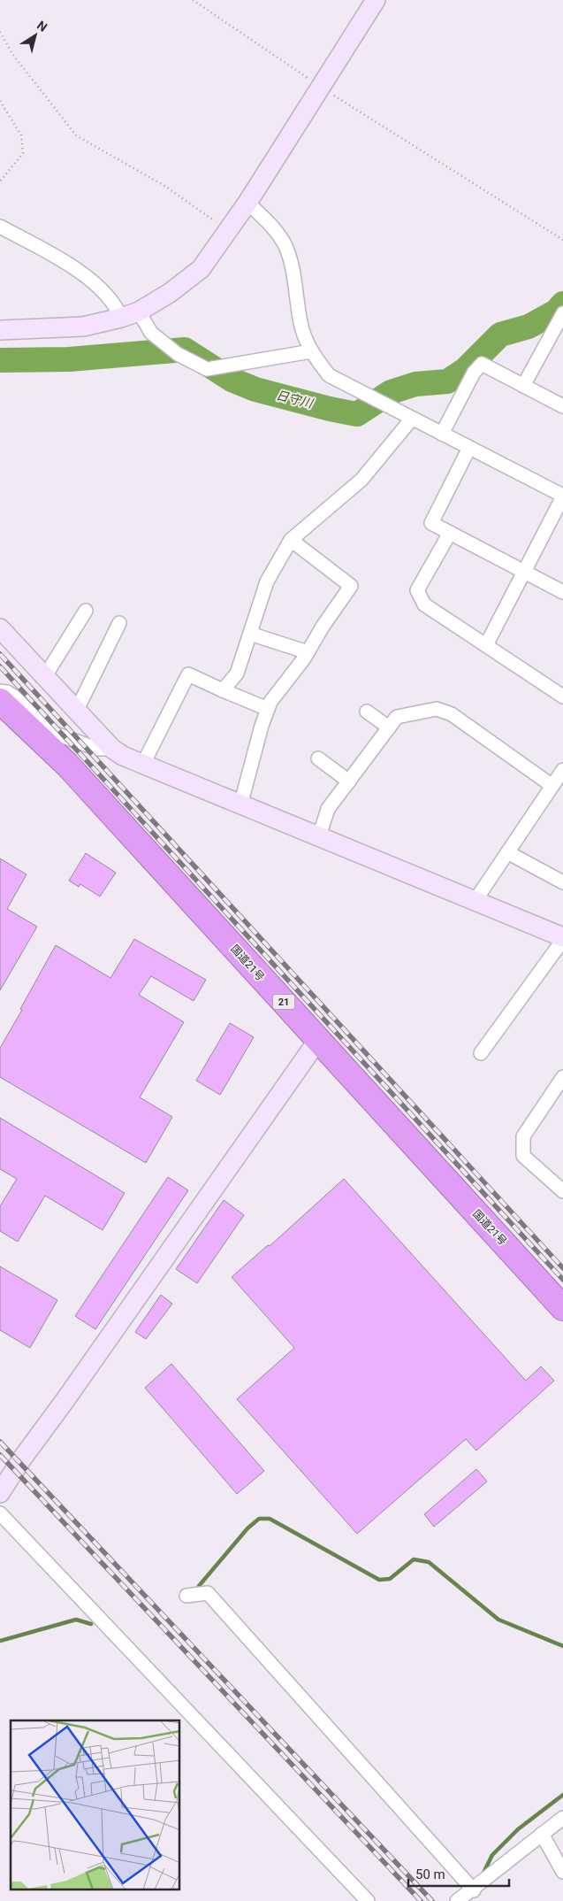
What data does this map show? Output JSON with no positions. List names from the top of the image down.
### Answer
{
  "streets": {
    "highway": ["国道21号", "21"]
  },
  "water": ["日守川"],
  "scale_bar": "50 m",
  "north": "top right"
}
